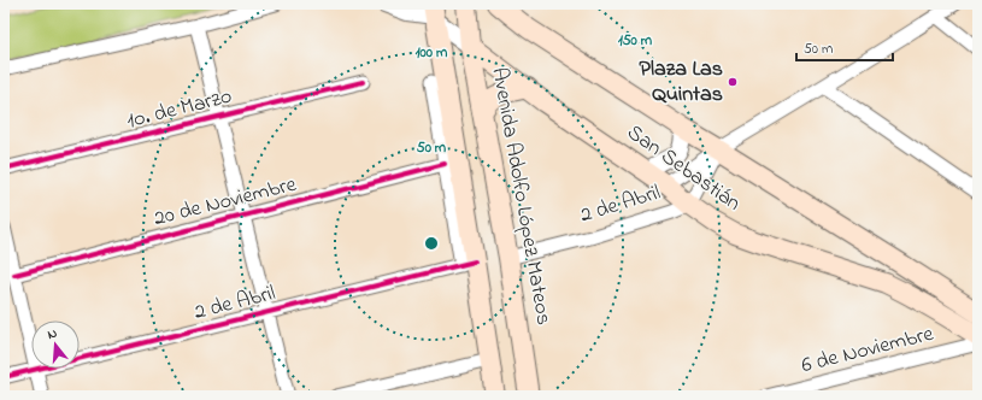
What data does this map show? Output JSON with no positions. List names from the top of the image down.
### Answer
{
  "streets": {
    "main road": ["San Sebastián", "Avenida Adolfo López Mateos"],
    "street": [
      "1o. de Marzo",
      "20 de Noviembre",
      "2 de Abril",
      "6 de Noviembre"
    ]
  },
  "crossings": [
    ["San Sebastián", "Avenida Adolfo López Mateos"],
    ["San Sebastián", "2 de Abril"],
    ["Avenida Adolfo López Mateos", "2 de Abril"]
  ],
  "places": ["Plaza Las Quintas"],
  "scale_bar": "50 m",
  "north": "top",
  "rings": ["150 m", "100 m", "50 m"]
}
